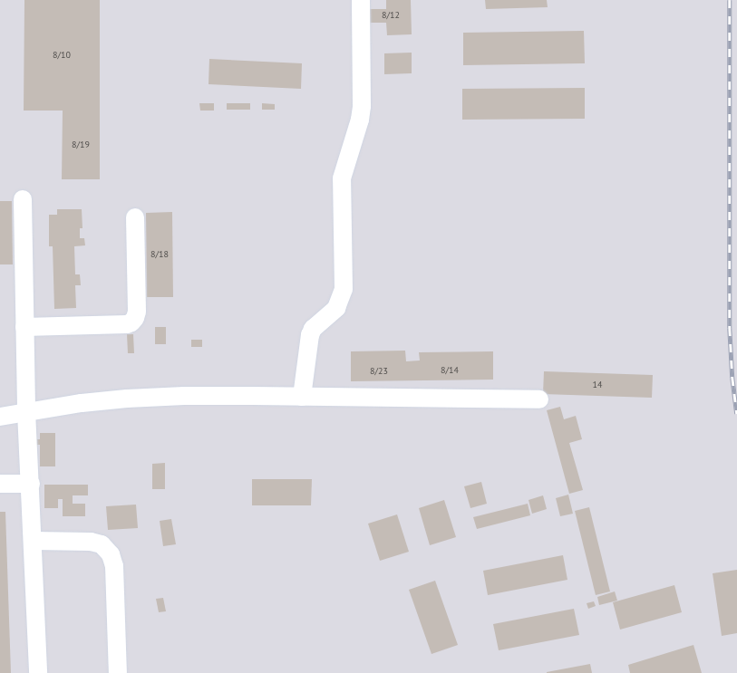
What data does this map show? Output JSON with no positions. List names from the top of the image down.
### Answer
{
  "house_numbers": [
    "8/12",
    "8/10",
    "8/19",
    "8/18",
    "8/14",
    "8/23",
    "14"
  ]
}
